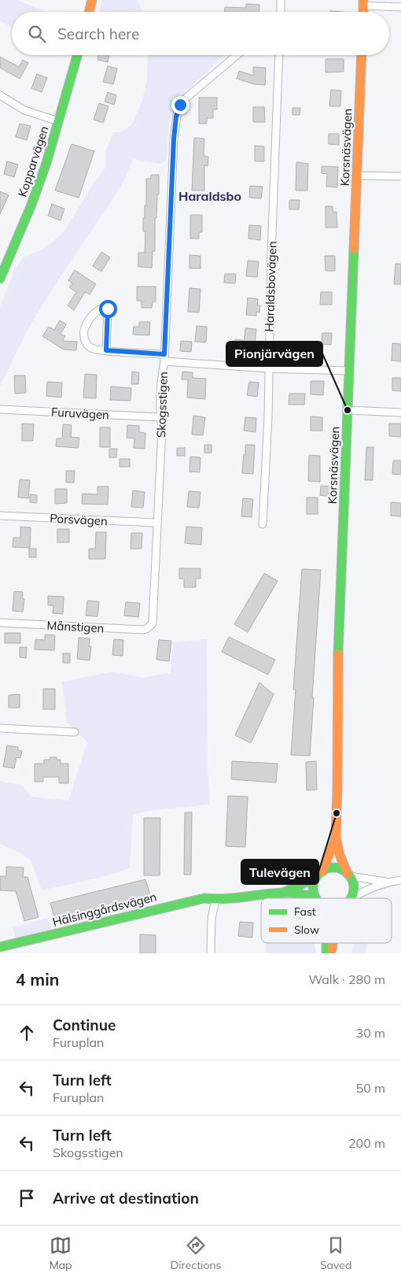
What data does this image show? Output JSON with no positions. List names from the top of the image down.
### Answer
{
  "streets": {
    "street": [
      "Korsnäsvägen",
      "Kopparvägen",
      "Haraldsbovägen",
      "Skogsstigen",
      "Furuvägen",
      "Porsvägen",
      "Månstigen",
      "Hälsinggårdsvägen"
    ]
  },
  "crossings": [
    ["Korsnäsvägen", "Hälsinggårdsvägen"],
    ["Skogsstigen", "Furuvägen"],
    ["Skogsstigen", "Porsvägen"],
    ["Skogsstigen", "Månstigen"]
  ],
  "districts": ["Haraldsbo"],
  "places": ["Pionjärvägen", "Tulevägen"],
  "legend": ["Fast", "Slow"],
  "page": {
    "search": "Search here",
    "heading": ["4 min", "Walk · 280 m"],
    "list": [
      ["Continue", "Furuplan", "30 m"],
      ["Turn left", "Furuplan", "50 m"],
      ["Turn left", "Skogsstigen", "200 m"],
      "Arrive at destination"
    ],
    "nav": ["Map", "Directions", "Saved"]
  }
}
